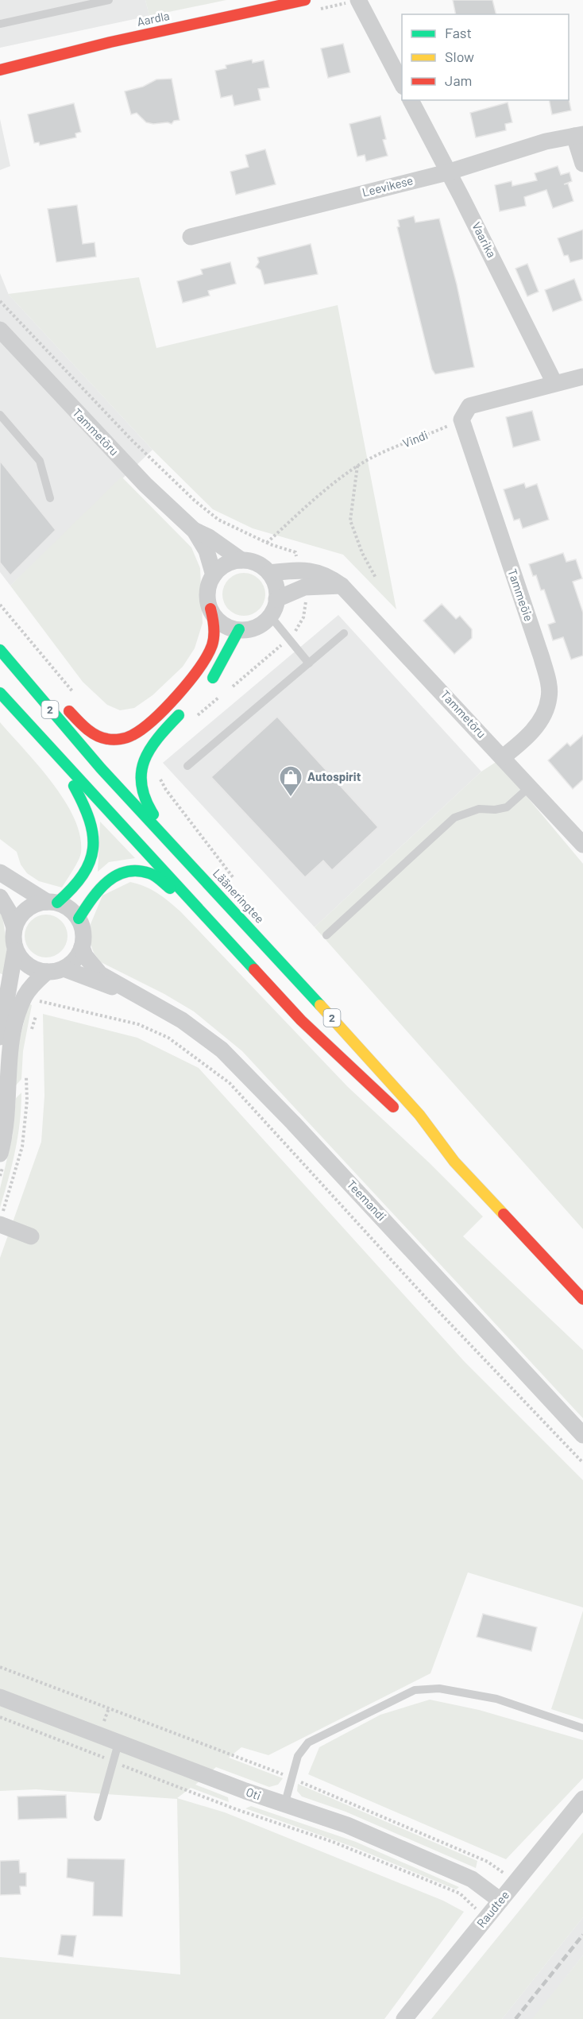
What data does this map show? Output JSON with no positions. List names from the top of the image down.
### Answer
{
  "streets": {
    "main road": ["Aardla", "2", "Lääneringtee"],
    "street": [
      "Leevikese",
      "Vaarika",
      "Tammetõru",
      "Tammeõie",
      "Teemandi",
      "Oti",
      "Raudtee"
    ],
    "path": ["Vindi"]
  },
  "crossings": [
    ["Leevikese", "Vaarika"],
    ["Tammetõru", "Tammeõie"],
    ["Vindi", "Tammeõie"],
    ["Oti", "Raudtee"]
  ],
  "places": {
    "shop": ["Autospirit"]
  },
  "legend": ["Fast", "Slow", "Jam"]
}
